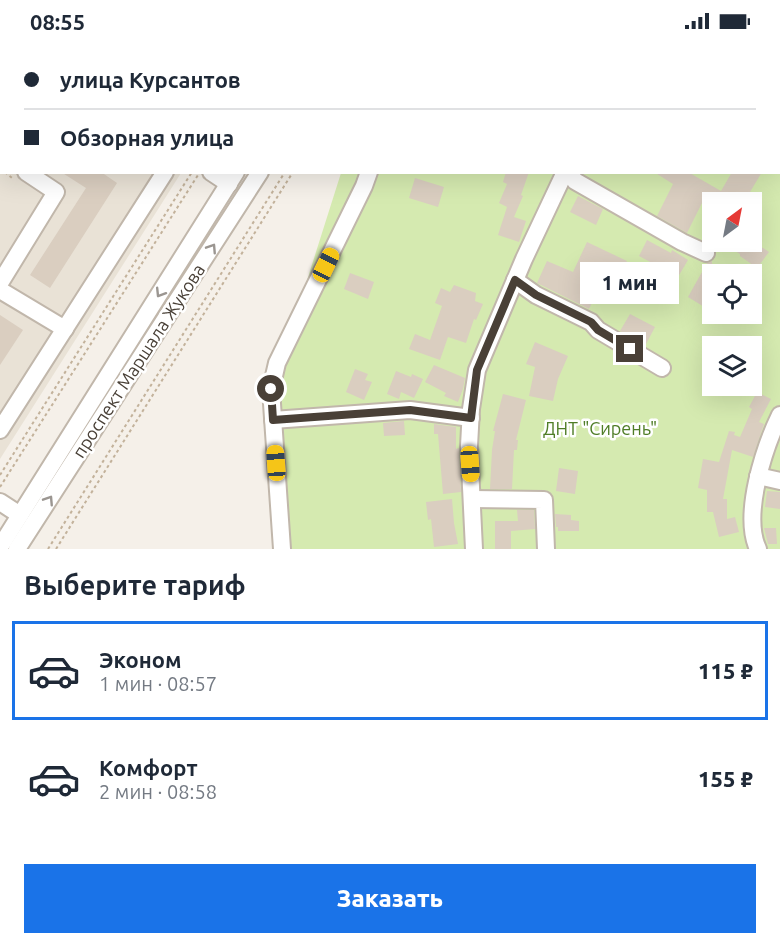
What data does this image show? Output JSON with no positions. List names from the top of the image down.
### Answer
{
  "streets": {
    "street": ["проспект Маршала Жукова"]
  },
  "parks": ["ДНТ \"Сирень\""],
  "north": "top right",
  "page": {
    "status": "08:55",
    "banner": ["улица Курсантов", "Обзорная улица"],
    "bubble": "1 мин",
    "heading": "Выберите тариф",
    "list": [
      {
        "name": "Эконом",
        "note": "1 мин · 08:57",
        "value": "115 ₽"
      },
      {
        "name": "Комфорт",
        "note": "2 мин · 08:58",
        "value": "155 ₽"
      }
    ],
    "buttons": "Заказать"
  }
}
